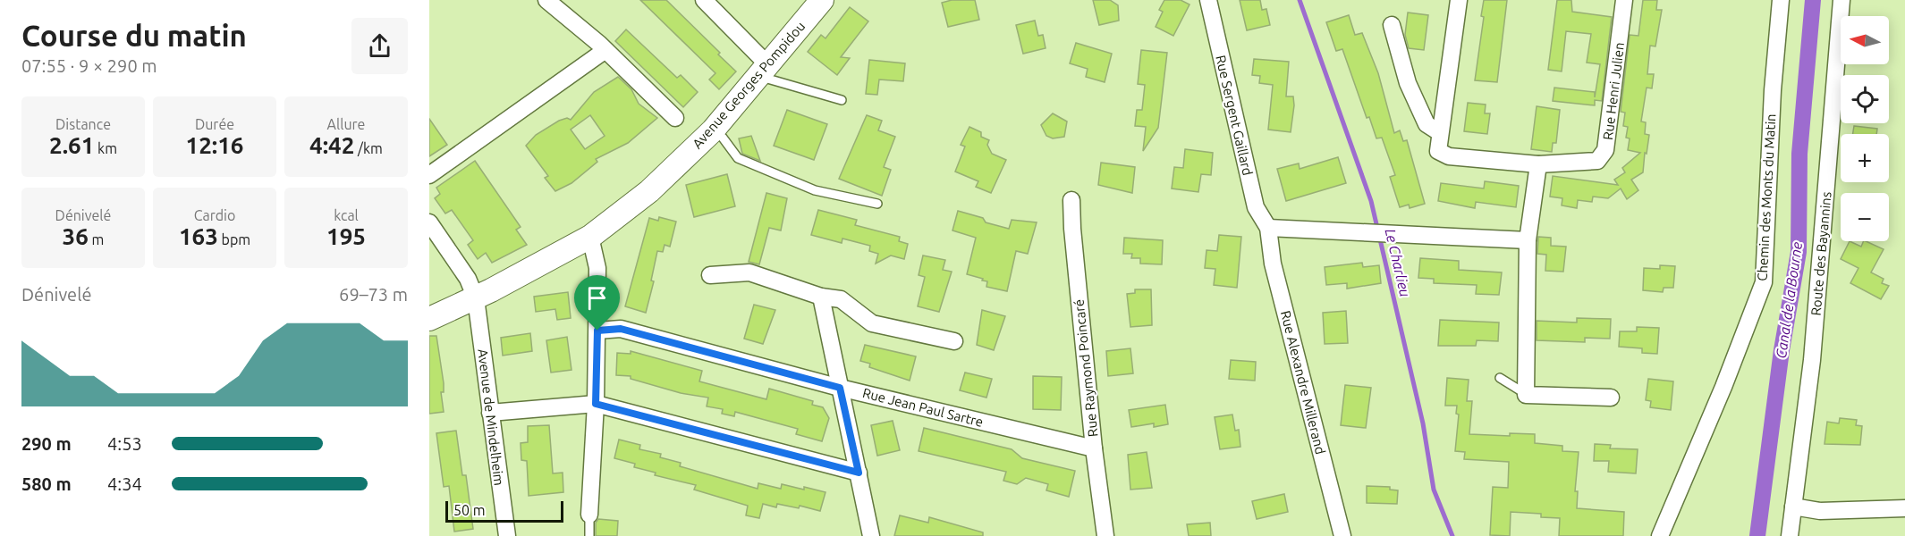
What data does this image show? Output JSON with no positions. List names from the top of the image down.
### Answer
{
  "streets": {
    "main road": ["Avenue Georges Pompidou"],
    "street": [
      "Rue Henri Julien",
      "Rue Sergent Gaillard",
      "Chemin des Monts du Matin",
      "Route des Bayannins",
      "Rue Raymond Poincaré",
      "Rue Alexandre Millerand",
      "Rue Jean Paul Sartre",
      "Avenue de Mindelheim"
    ]
  },
  "crossings": [
    ["Avenue Georges Pompidou", "Avenue de Mindelheim"],
    ["Rue Sergent Gaillard", "Rue Alexandre Millerand"],
    ["Rue Raymond Poincaré", "Rue Jean Paul Sartre"]
  ],
  "water": ["Le Charlieu", "Canal de la Bourne"],
  "scale_bar": "50 m",
  "north": "left",
  "page": {
    "heading": ["Course du matin", "07:55 · 9 × 290 m"],
    "map_buttons": ["+", "−"],
    "stats": [
      ["Distance", "2.61 km"],
      ["Durée", "12:16"],
      ["Allure", "4:42 /km"],
      ["Dénivelé", "36 m"],
      ["Cardio", "163 bpm"],
      ["kcal", "195"]
    ],
    "chart": ["Dénivelé", "69–73 m"],
    "list": [
      {
        "name": "290 m",
        "note": "4:53"
      },
      {
        "name": "580 m",
        "note": "4:34"
      }
    ],
    "scale": "50 m"
  }
}
